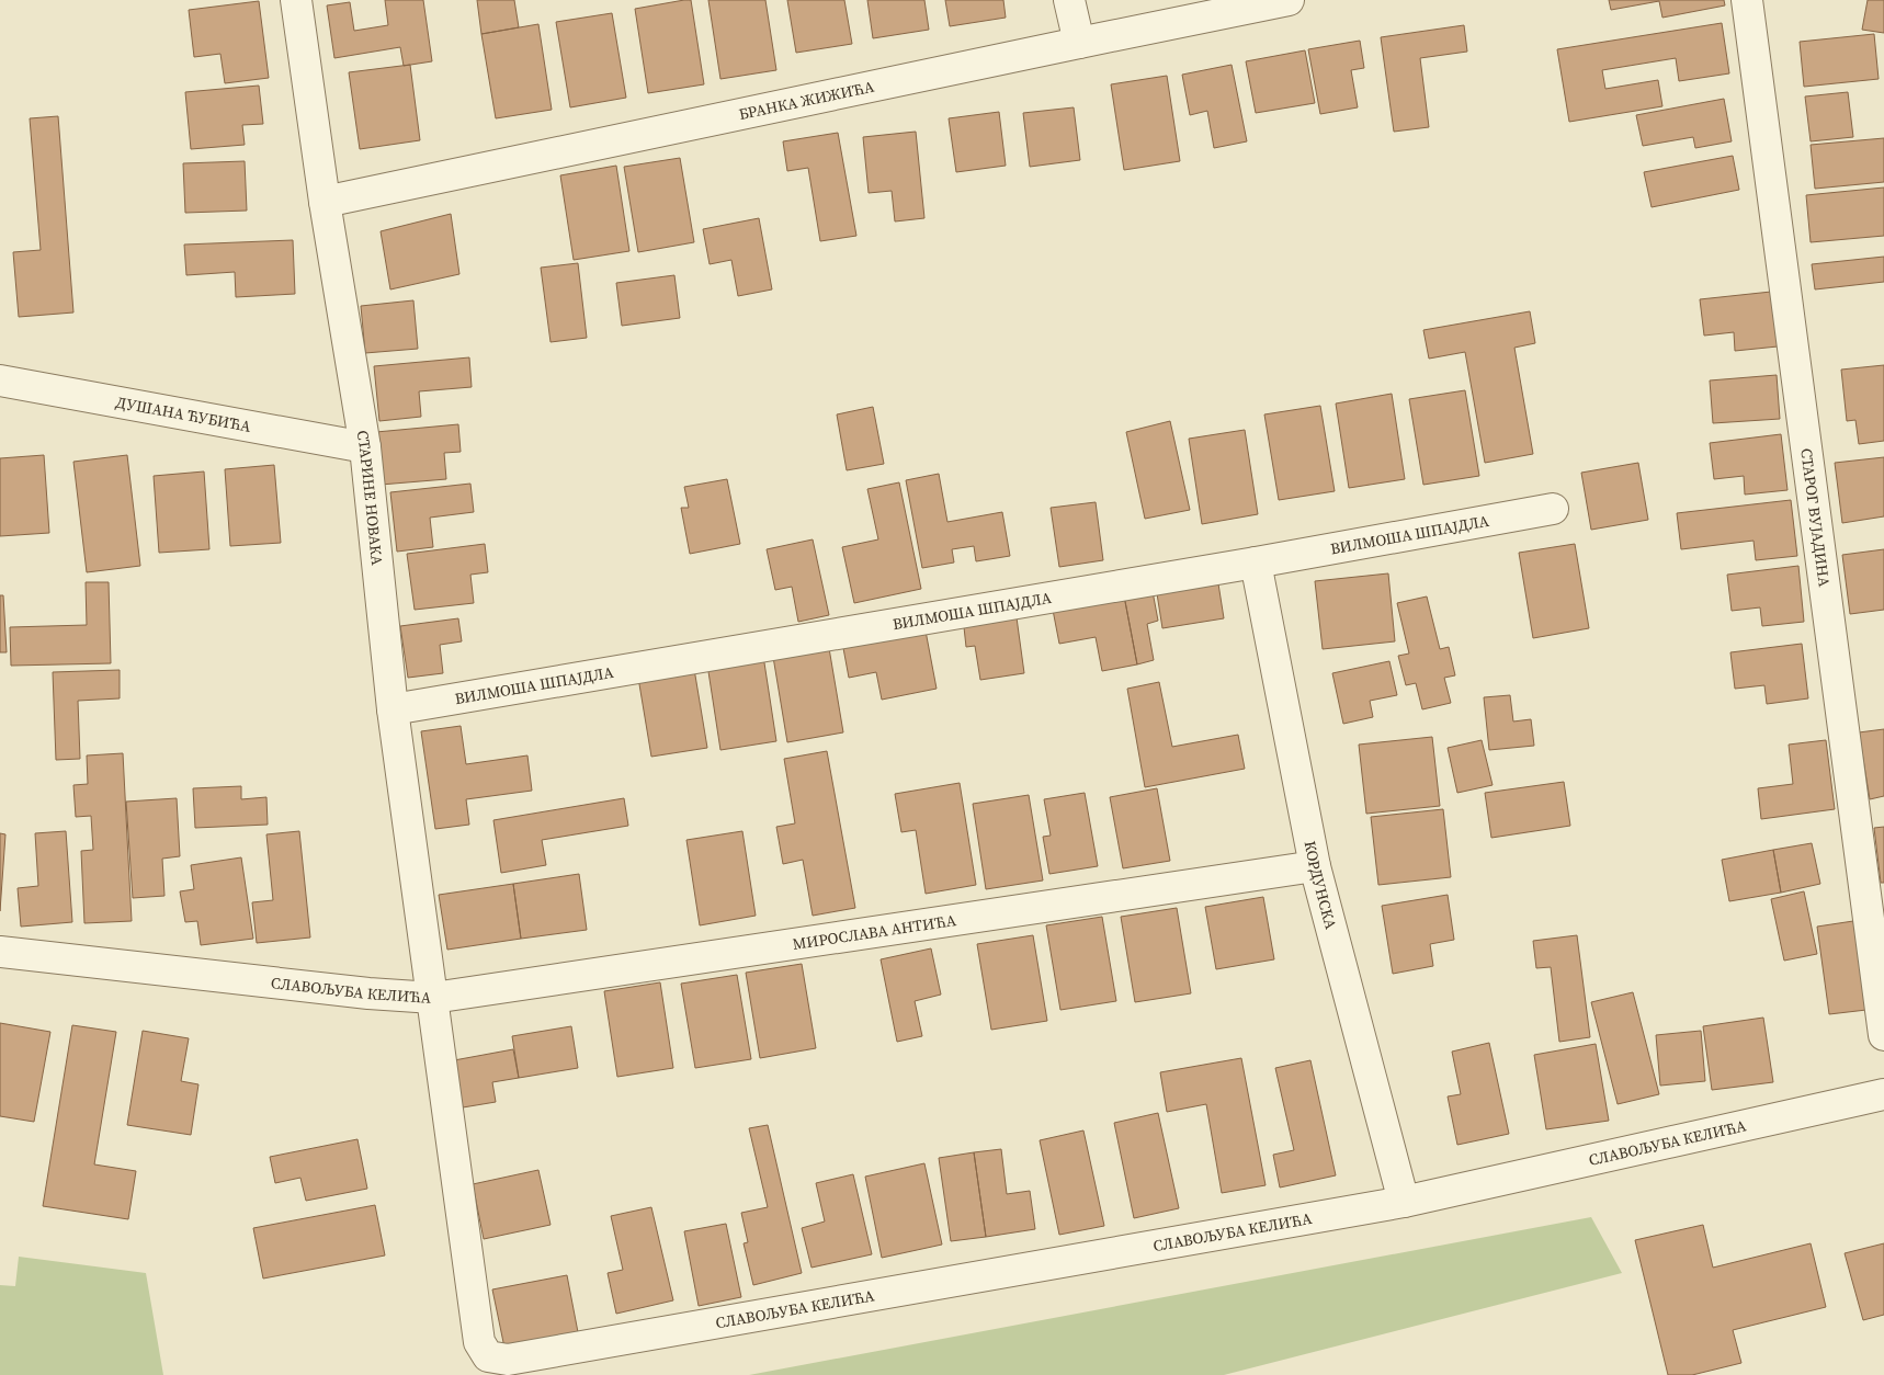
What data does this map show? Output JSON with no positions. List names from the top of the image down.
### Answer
{
  "streets": {
    "street": [
      "БРАНКА ЖИЖИЋА",
      "ДУШАНА ЋУБИЋА",
      "СТАРИНЕ НОВАКА",
      "СТАРОГ ВУЈАДИНА",
      "ВИЛМОША ШПАЈДЛА",
      "КОРДУНСКА",
      "МИРОСЛАВА АНТИЋА",
      "СЛАВОЉУБА КЕЛИЋА"
    ]
  },
  "crossings": [
    ["БРАНКА ЖИЖИЋА", "СТАРИНЕ НОВАКА"],
    ["ДУШАНА ЋУБИЋА", "СТАРИНЕ НОВАКА"],
    ["СТАРИНЕ НОВАКА", "ВИЛМОША ШПАЈДЛА"],
    ["СТАРИНЕ НОВАКА", "МИРОСЛАВА АНТИЋА"],
    ["СТАРИНЕ НОВАКА", "СЛАВОЉУБА КЕЛИЋА"],
    ["ВИЛМОША ШПАЈДЛА", "КОРДУНСКА"],
    ["КОРДУНСКА", "МИРОСЛАВА АНТИЋА"],
    ["КОРДУНСКА", "СЛАВОЉУБА КЕЛИЋА"],
    ["МИРОСЛАВА АНТИЋА", "СЛАВОЉУБА КЕЛИЋА"]
  ]
}
